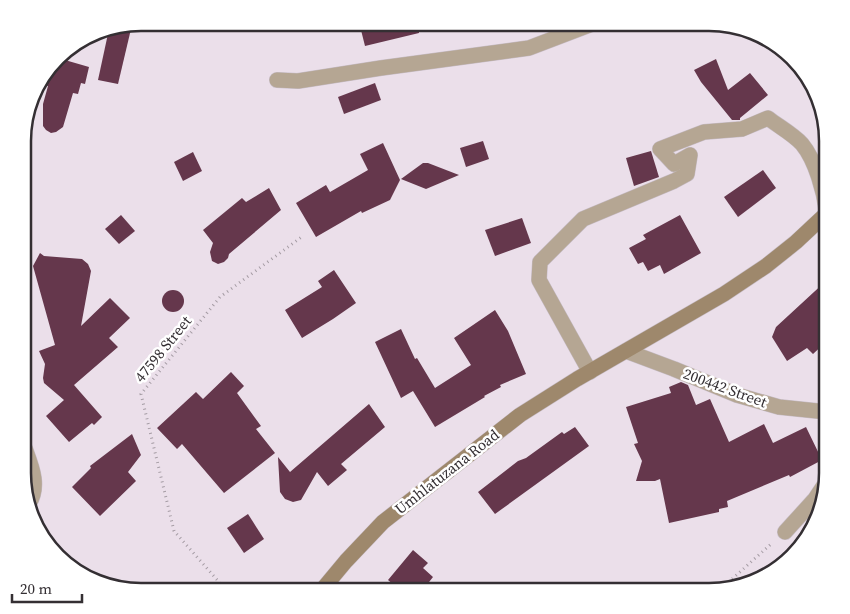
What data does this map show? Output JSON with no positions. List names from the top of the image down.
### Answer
{
  "streets": {
    "street": ["200442 Street", "Umhlatuzana Road"],
    "path": ["47598 Street"]
  },
  "crossings": [
    ["200442 Street", "Umhlatuzana Road"]
  ],
  "scale_bar": "20 m"
}
